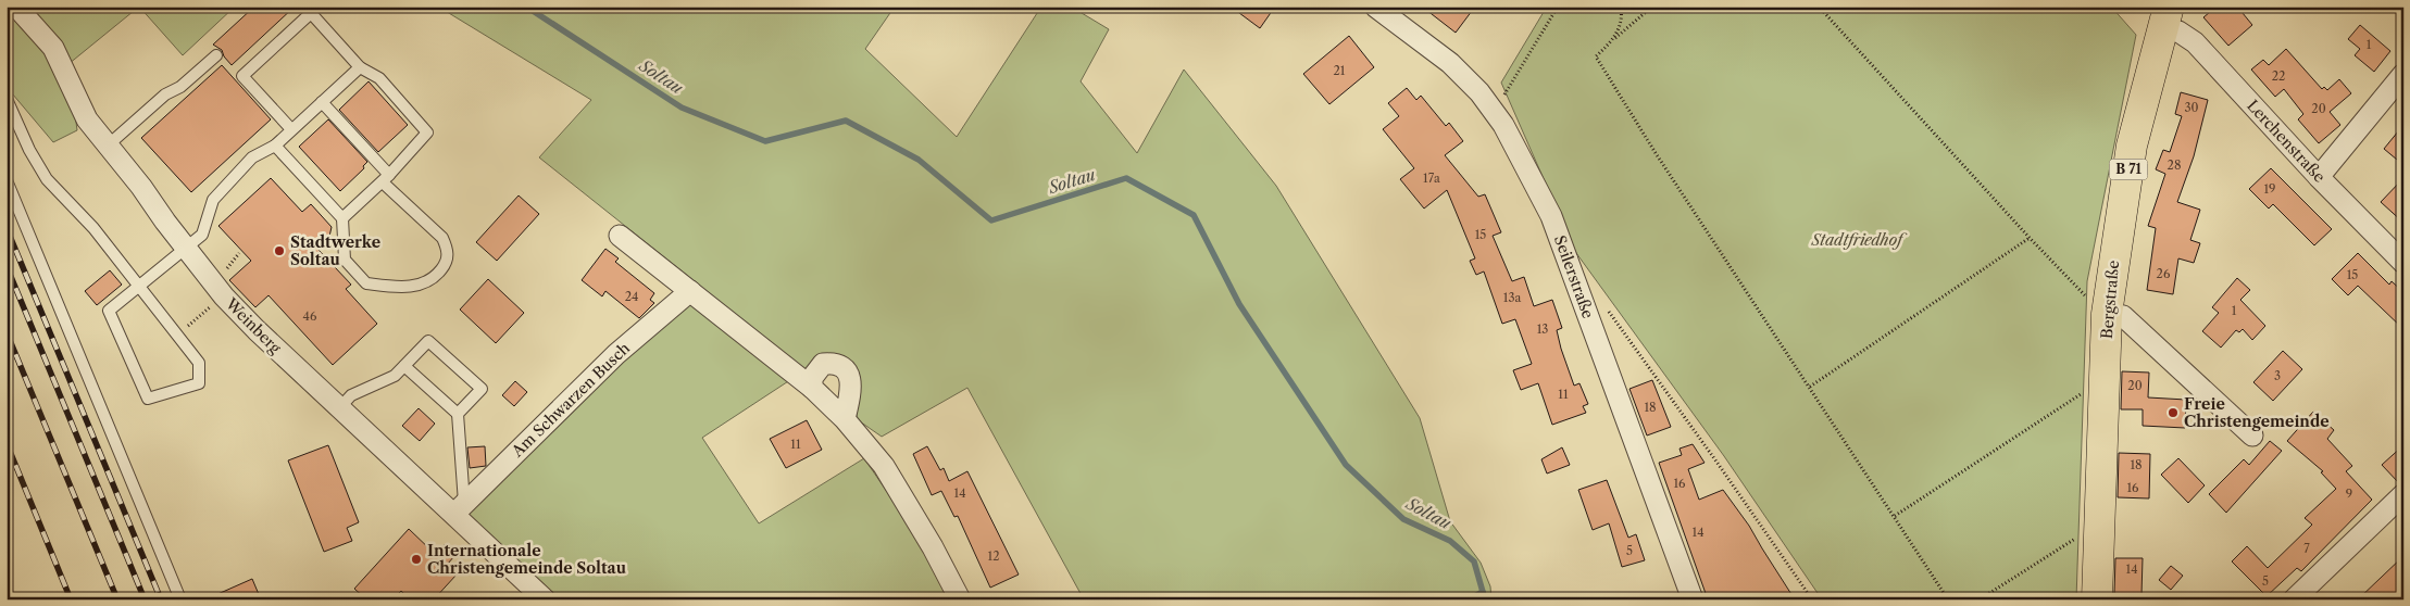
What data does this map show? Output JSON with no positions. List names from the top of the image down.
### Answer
{
  "streets": {
    "main road": ["B 71", "Bergstraße"],
    "street": [
      "Lerchenstraße",
      "Seilerstraße",
      "Weinberg",
      "Am Schwarzen Busch"
    ]
  },
  "crossings": [
    ["Lerchenstraße", "Bergstraße"],
    ["Weinberg", "Am Schwarzen Busch"]
  ],
  "water": ["Soltau"],
  "parks": ["Stadtfriedhof"],
  "places": ["Stadtwerke Soltau", "Freie Christengemeinde", "Internationale Christengemeinde Soltau"],
  "house_numbers": [
    "1",
    "21",
    "22",
    "30",
    "20",
    "28",
    "17a",
    "19",
    "15",
    "26",
    "15",
    "24",
    "13a",
    "1",
    "46",
    "13",
    "3",
    "20",
    "11",
    "18",
    "11",
    "18",
    "16",
    "16",
    "14",
    "9",
    "14",
    "7",
    "5",
    "12",
    "14",
    "5"
  ]
}
